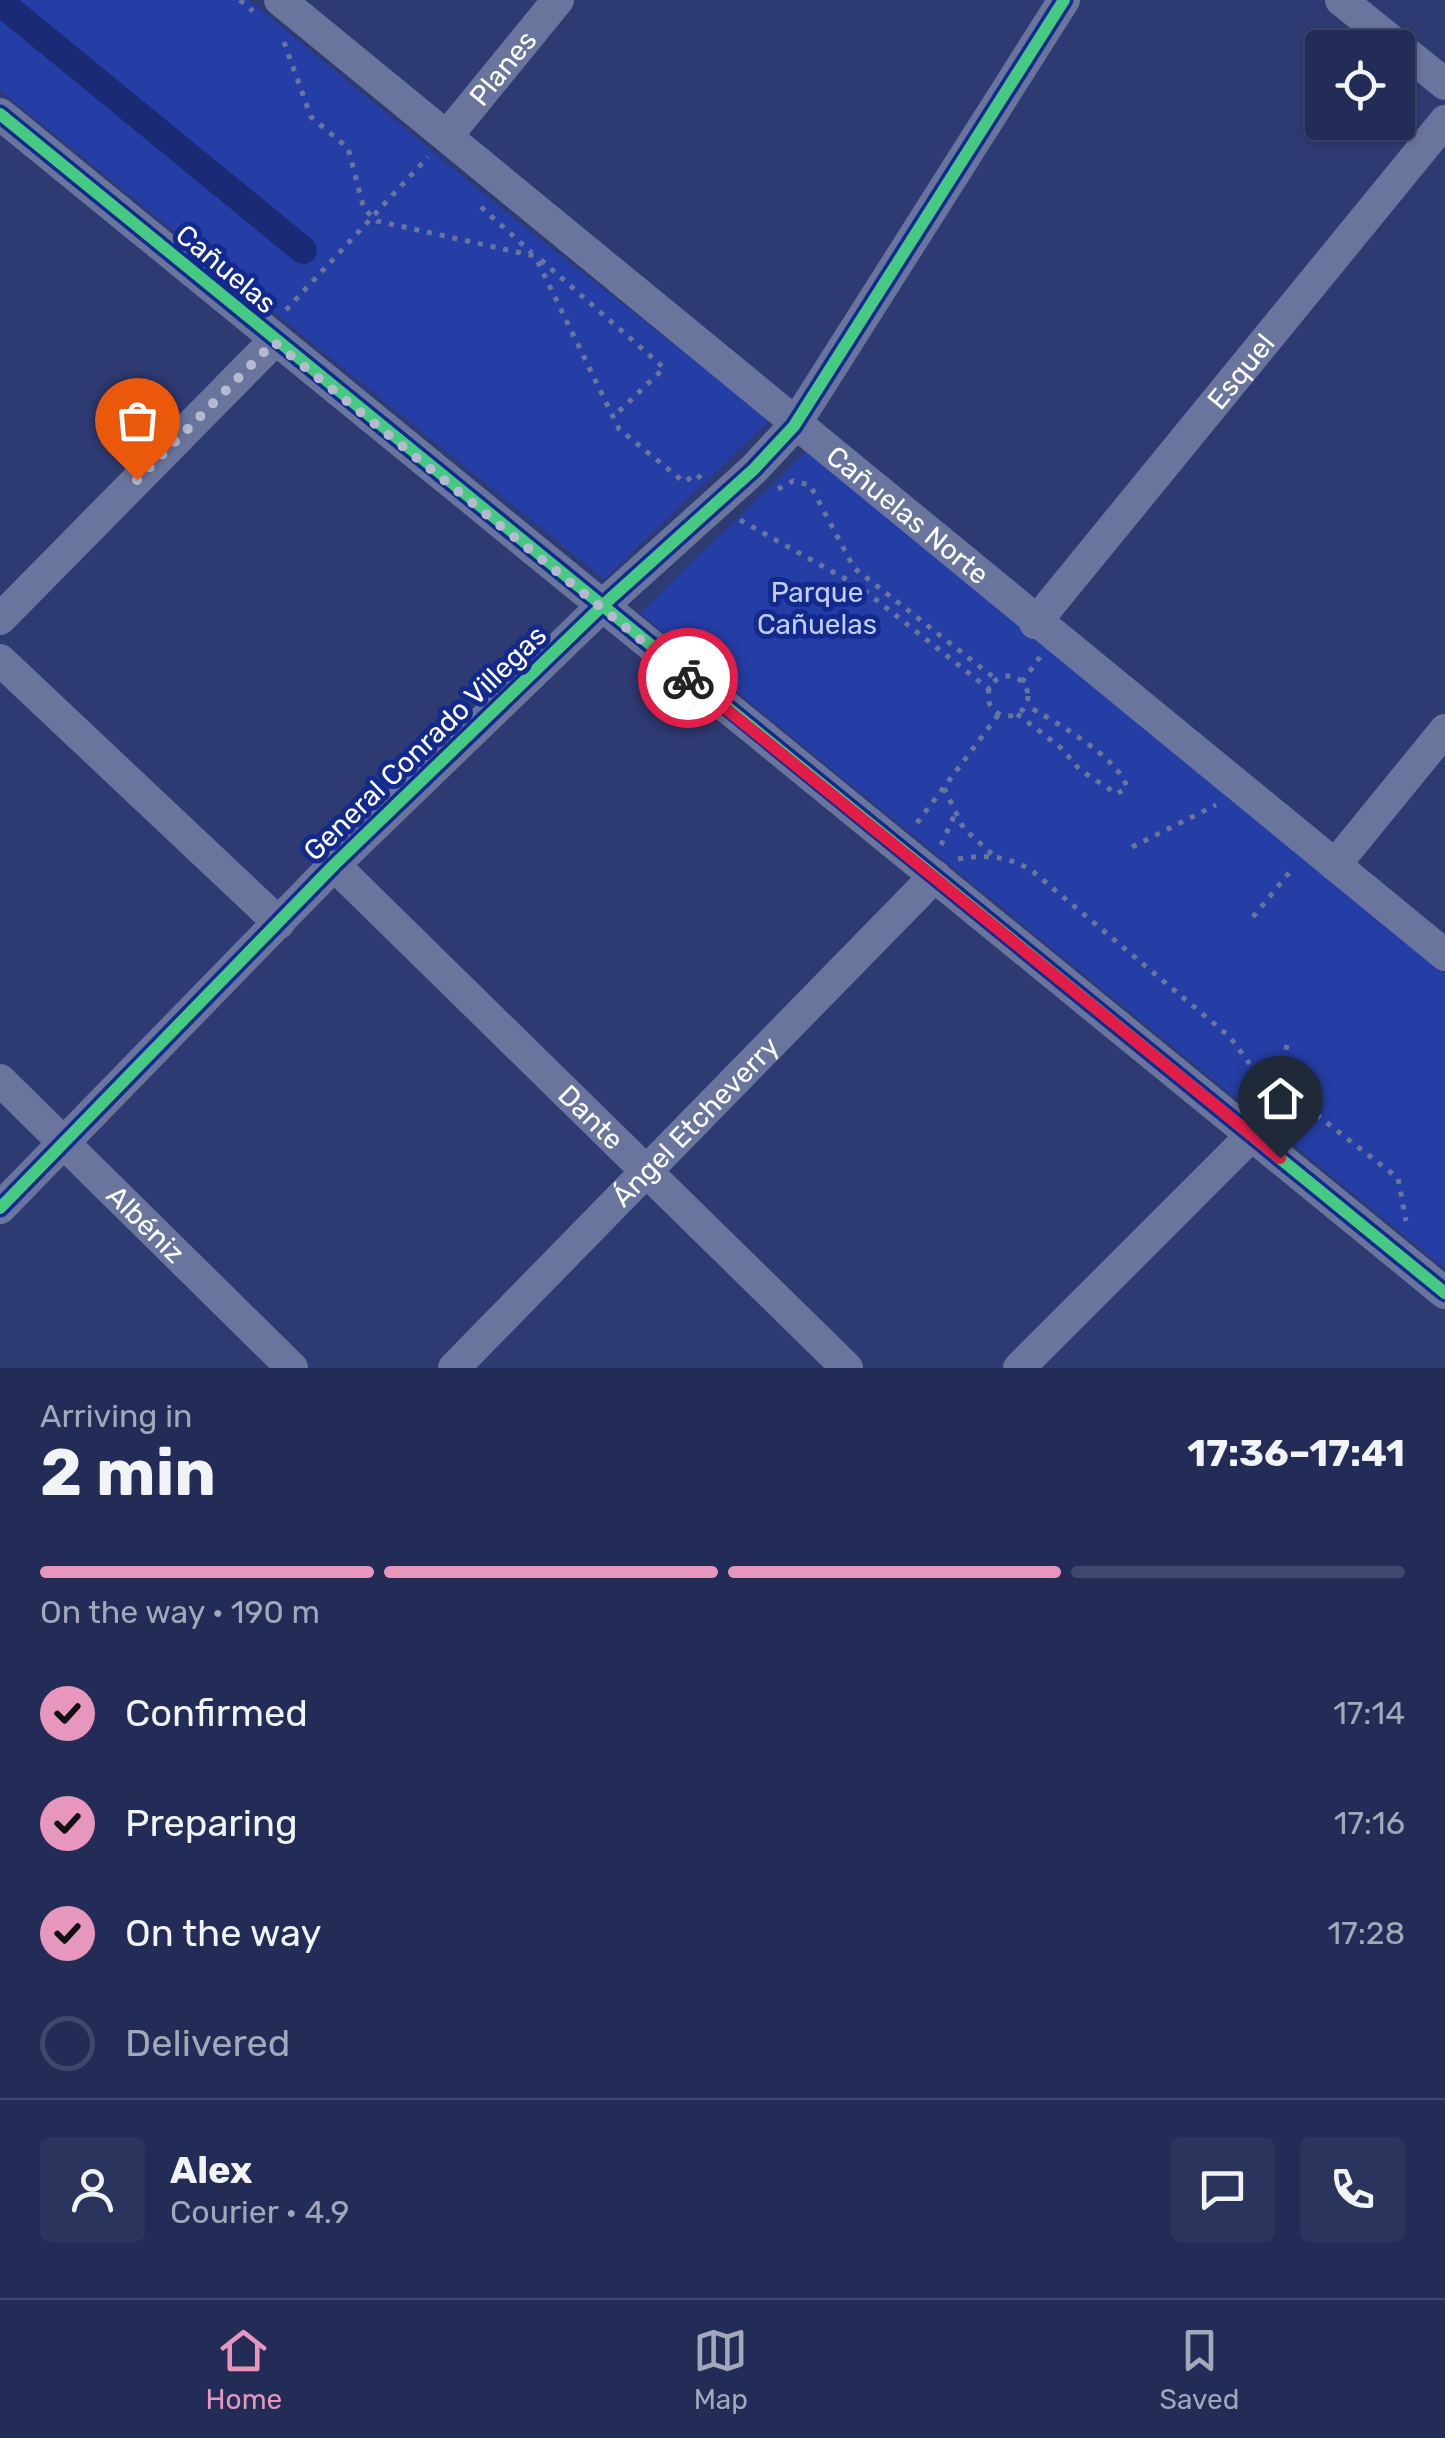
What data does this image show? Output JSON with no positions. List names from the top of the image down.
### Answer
{
  "streets": {
    "street": [
      "Planes",
      "Cañuelas",
      "Esquel",
      "Cañuelas Norte",
      "General Conrado Villegas",
      "Dante",
      "Ángel Etcheverry",
      "Albéniz"
    ]
  },
  "crossings": [
    ["Planes", "Cañuelas Norte"],
    ["Cañuelas", "General Conrado Villegas"],
    ["Cañuelas", "Ángel Etcheverry"],
    ["Esquel", "Cañuelas Norte"],
    ["Cañuelas Norte", "General Conrado Villegas"],
    ["General Conrado Villegas", "Dante"],
    ["General Conrado Villegas", "Albéniz"],
    ["Dante", "Ángel Etcheverry"]
  ],
  "parks": ["Parque Cañuelas"],
  "page": {
    "heading": ["2 min", "Arriving in", "17:36–17:41"],
    "panel": ["Alex", "Courier · 4.9"],
    "bar": "On the way · 190 m",
    "list": [
      ["Confirmed", "17:14"],
      ["Preparing", "17:16"],
      ["On the way", "17:28"],
      "Delivered"
    ],
    "tabs": ["Home", "Map", "Saved"]
  }
}
